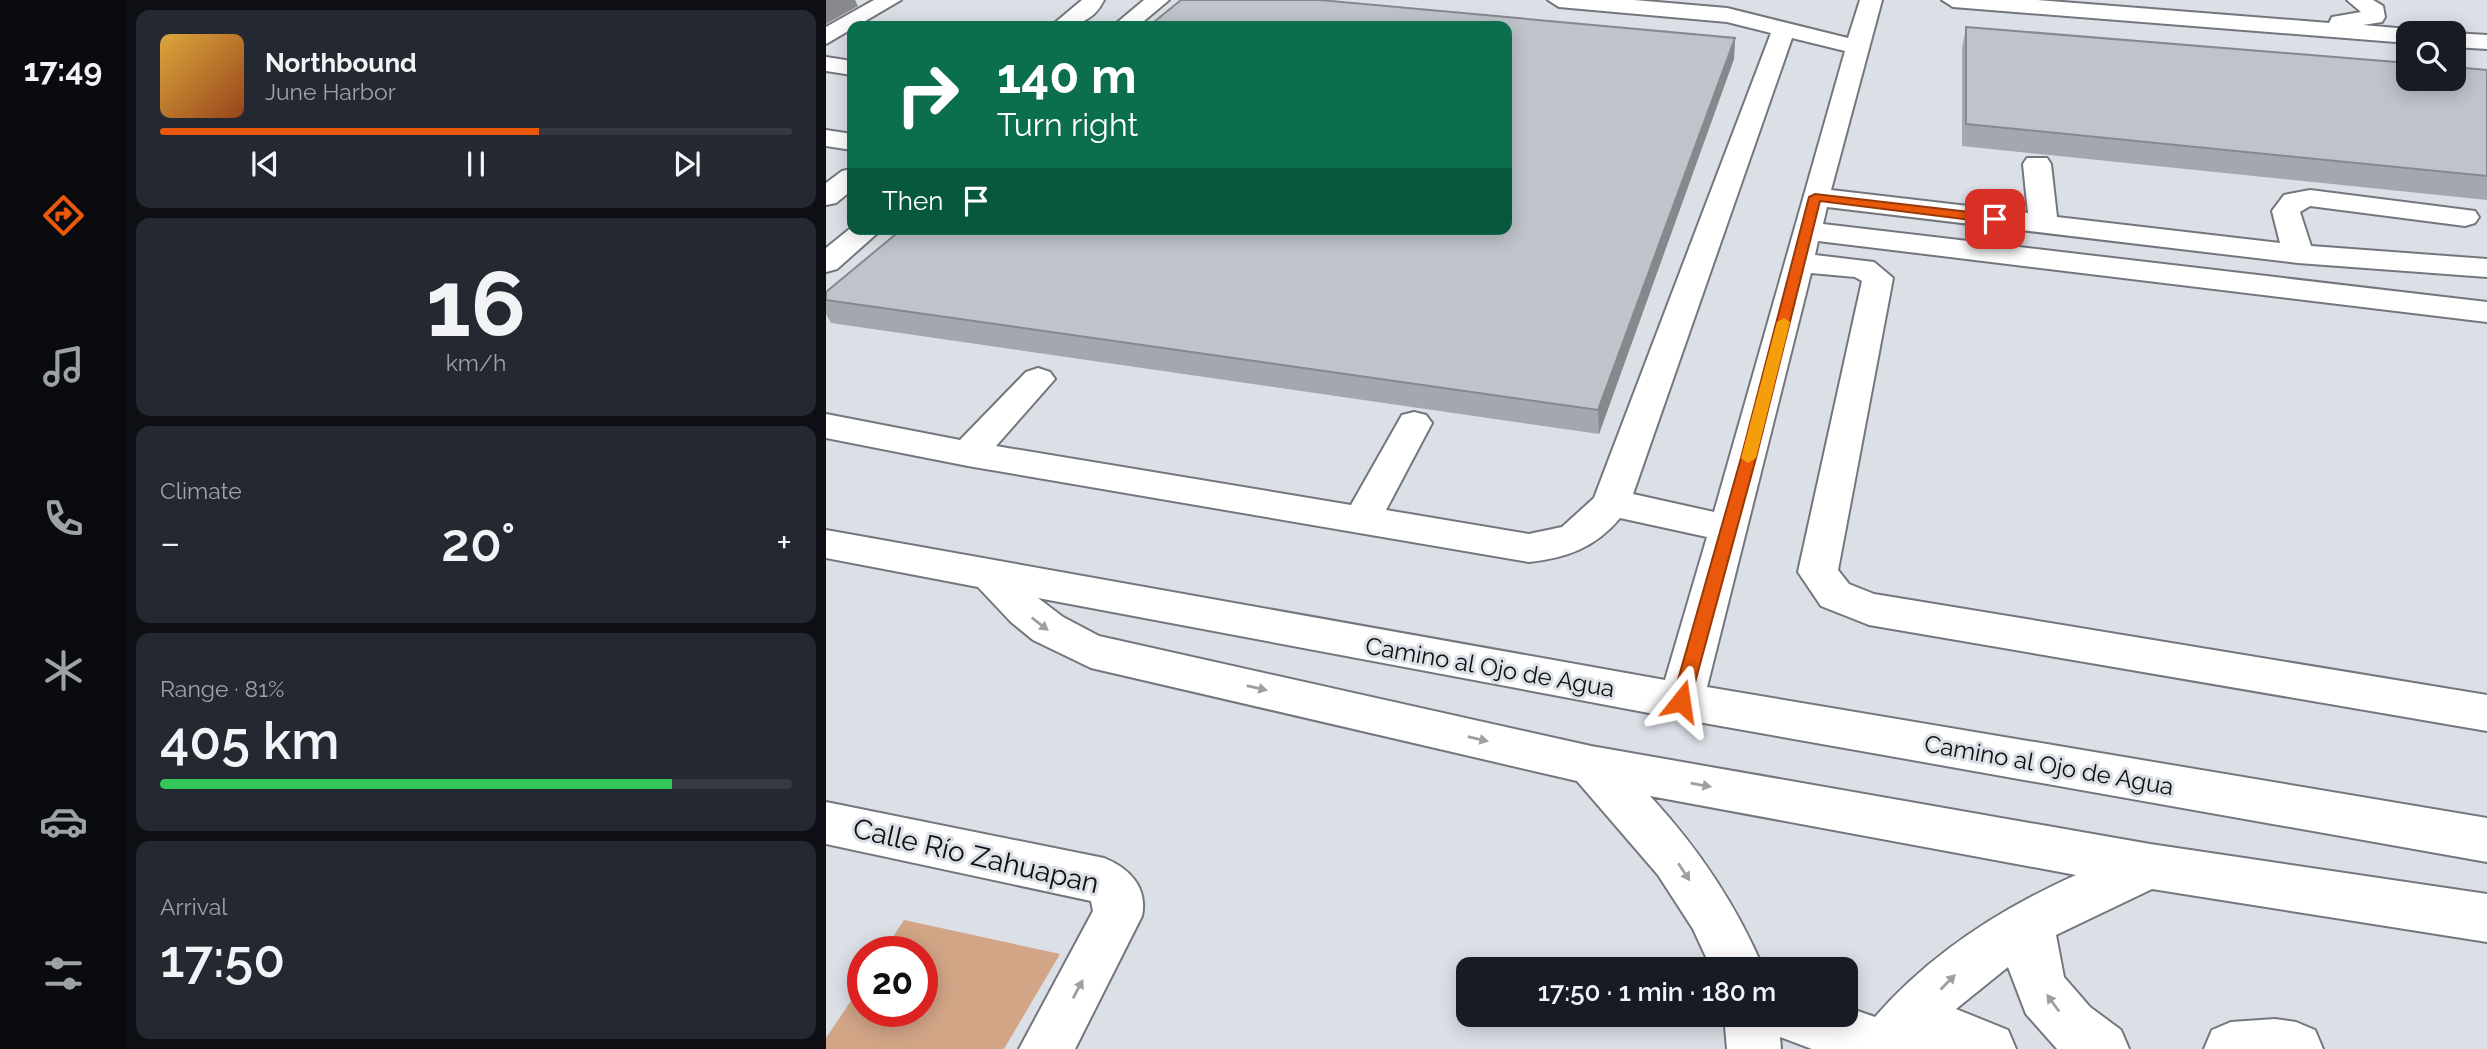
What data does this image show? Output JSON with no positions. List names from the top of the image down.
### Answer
{
  "streets": {
    "street": ["Camino al Ojo de Agua", "Calle Río Zahuapan"]
  },
  "page": {
    "tabs": "17:49",
    "turn": ["140 m", "Turn right"],
    "song": ["Northbound", "June Harbor"],
    "then": "Then",
    "tile": [
      ["16", "km/h"],
      "Climate",
      ["Range · 81%", "405 km"],
      ["Arrival", "17:50"]
    ],
    "heat": ["−", "20°", "+"],
    "limit": "20",
    "trip": "17:50 · 1 min · 180 m"
  }
}
